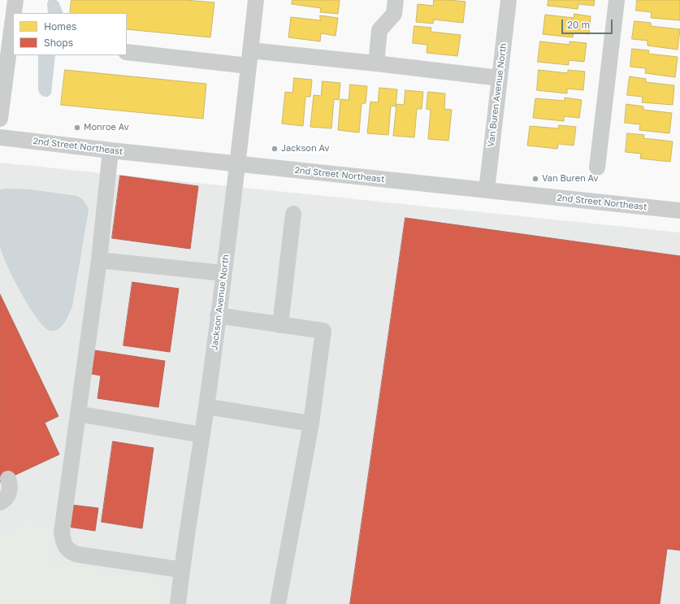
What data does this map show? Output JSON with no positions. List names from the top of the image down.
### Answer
{
  "streets": {
    "street": ["Van Buren Avenue North", "2nd Street Northeast", "Jackson Avenue North"]
  },
  "crossings": [
    ["Van Buren Avenue North", "2nd Street Northeast"],
    ["2nd Street Northeast", "Jackson Avenue North"]
  ],
  "places": ["Monroe Av", "Jackson Av", "Van Buren Av"],
  "legend": ["Homes", "Shops"],
  "scale_bar": "20 m"
}
